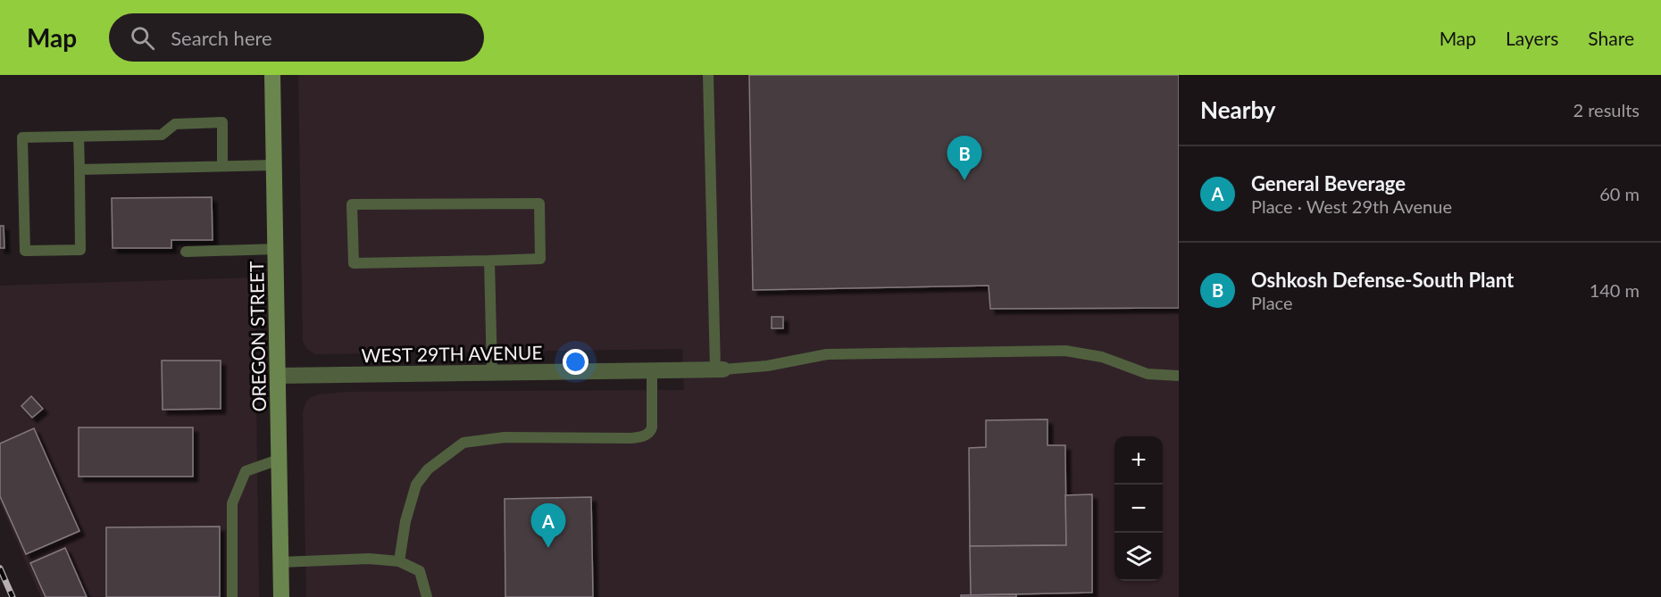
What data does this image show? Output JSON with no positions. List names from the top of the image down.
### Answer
{
  "streets": {
    "street": ["OREGON STREET", "WEST 29TH AVENUE"]
  },
  "crossings": [
    ["OREGON STREET", "WEST 29TH AVENUE"]
  ],
  "page": {
    "header": "Map",
    "search": "Search here",
    "nav": ["Map", "Layers", "Share"],
    "heading": ["Nearby", "2 results"],
    "pins": ["B", "A"],
    "list": [
      {
        "mark": "A",
        "name": "General Beverage",
        "note": "Place · West 29th Avenue",
        "value": "60 m"
      },
      {
        "mark": "B",
        "name": "Oshkosh Defense-South Plant",
        "note": "Place",
        "value": "140 m"
      }
    ],
    "map_buttons": ["+", "−"]
  }
}
